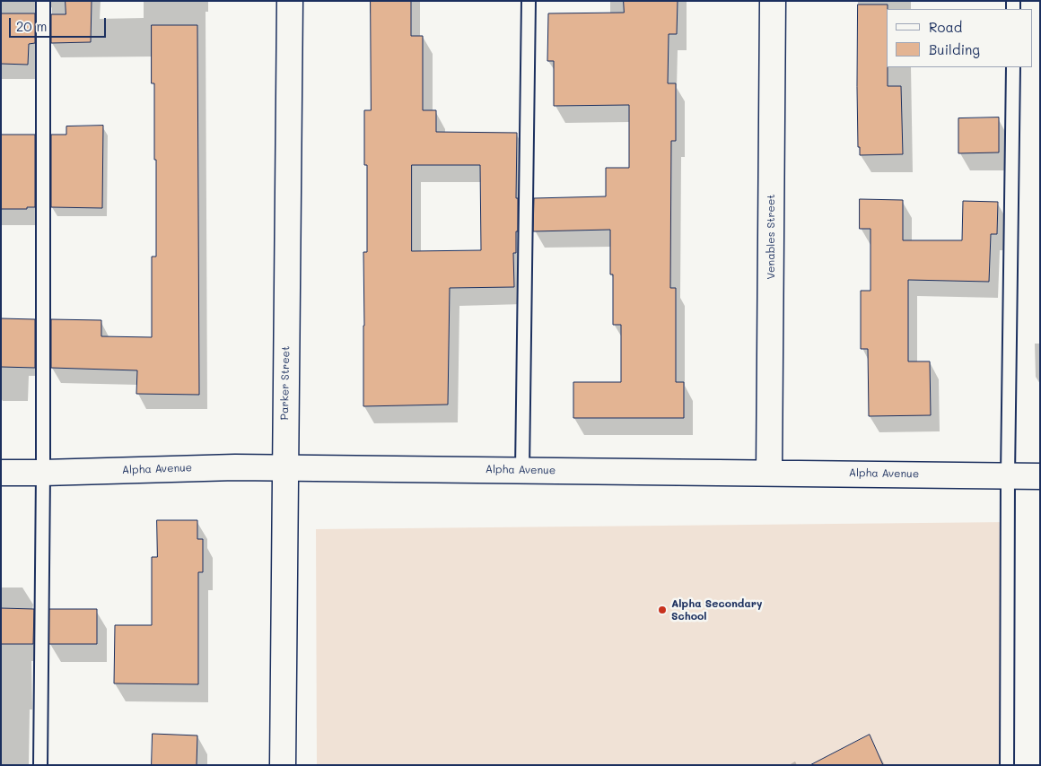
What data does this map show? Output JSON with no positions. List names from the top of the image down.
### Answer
{
  "streets": {
    "street": ["Venables Street", "Parker Street", "Alpha Avenue"]
  },
  "crossings": [
    ["Venables Street", "Alpha Avenue"],
    ["Parker Street", "Alpha Avenue"]
  ],
  "places": ["Alpha Secondary School"],
  "legend": ["Road", "Building"],
  "scale_bar": "20 m"
}
